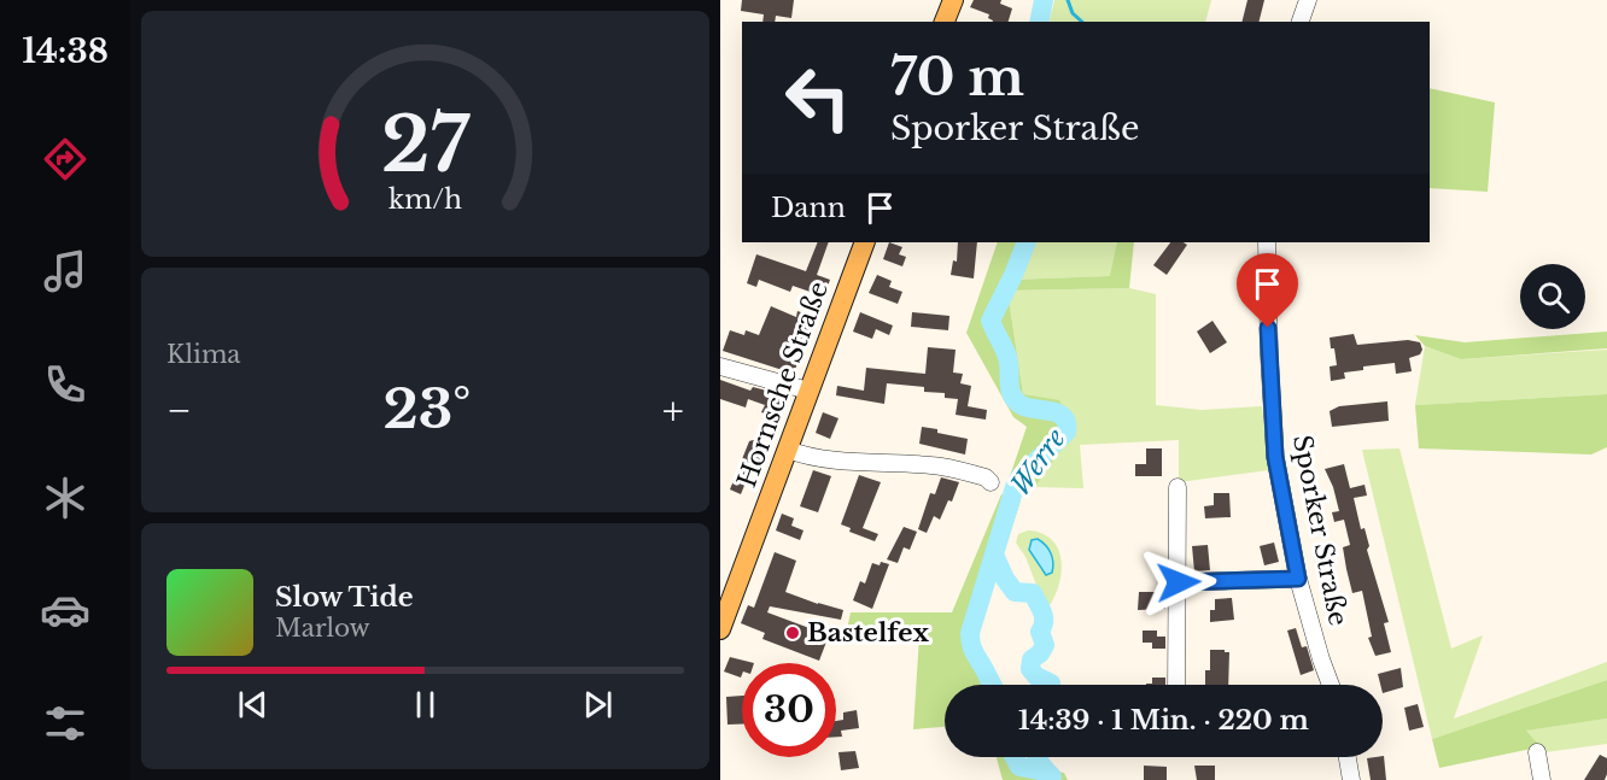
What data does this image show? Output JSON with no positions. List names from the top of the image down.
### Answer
{
  "streets": {
    "main road": ["Hornsche Straße"],
    "street": ["Sporker Straße"]
  },
  "water": ["Werre"],
  "places": ["Bastelfex"],
  "page": {
    "tabs": "14:38",
    "turn": ["70 m", "Sporker Straße"],
    "then": "Dann",
    "tile": "Klima",
    "heat": ["−", "23°", "+"],
    "song": ["Slow Tide", "Marlow"],
    "limit": "30",
    "trip": "14:39 · 1 Min. · 220 m",
    "gauge": ["27", "km/h"]
  }
}
